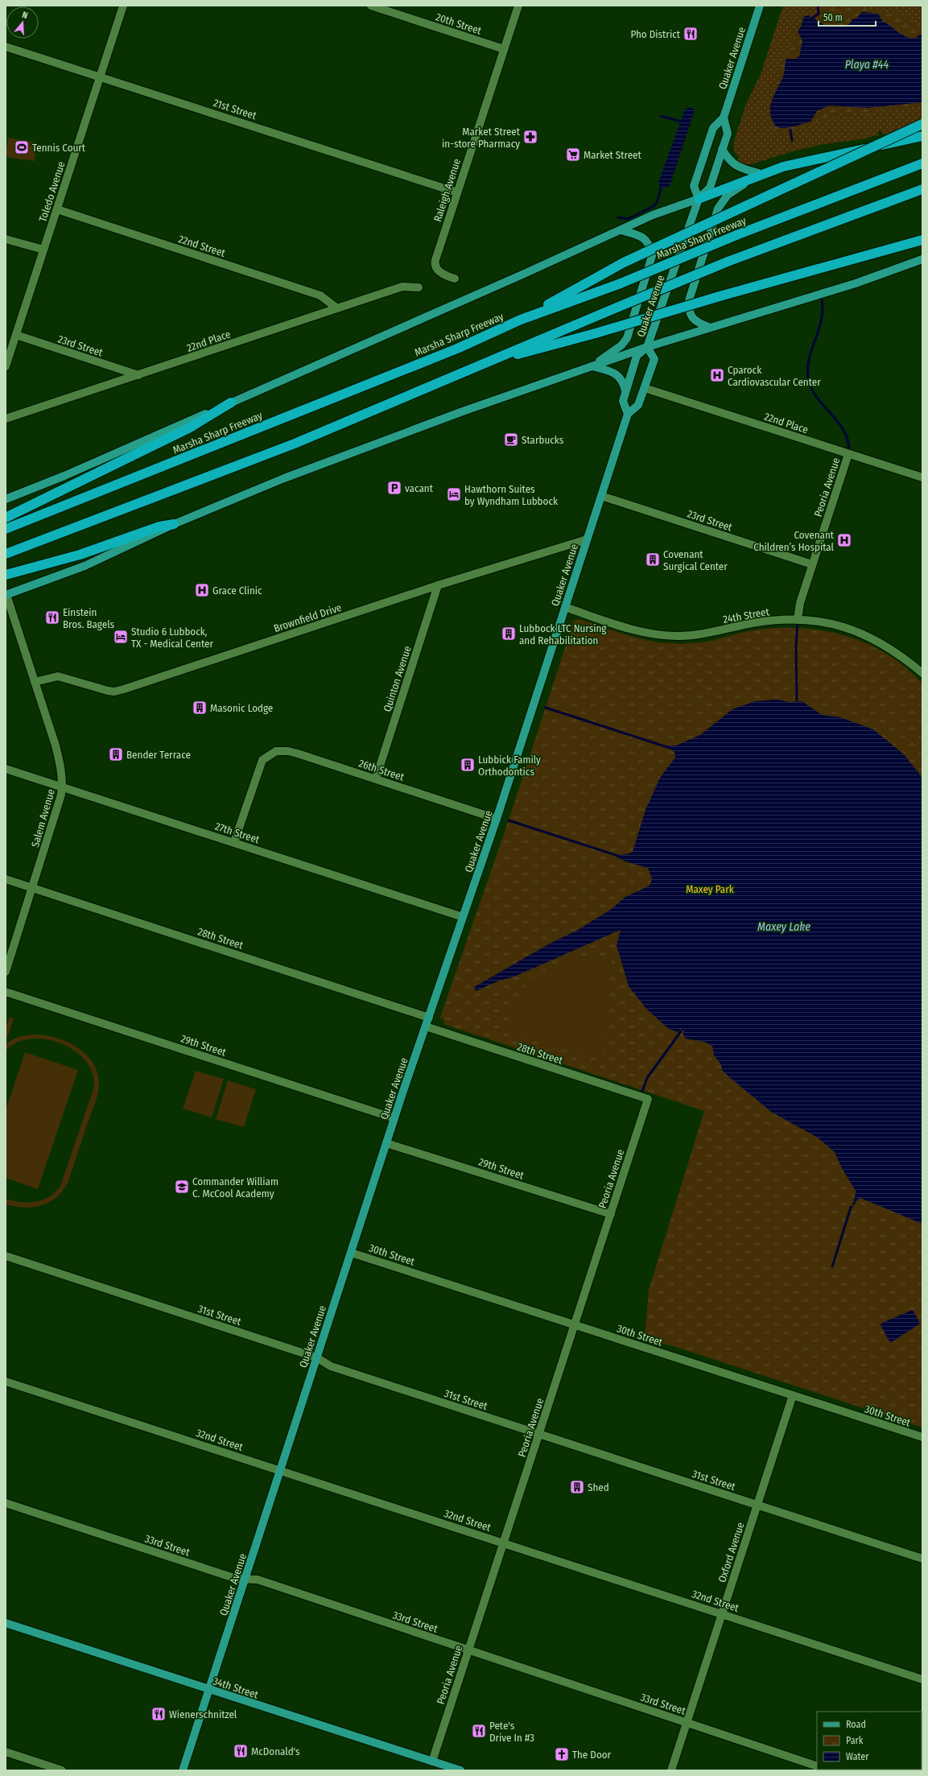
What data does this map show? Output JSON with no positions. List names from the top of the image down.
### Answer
{
  "streets": {
    "highway": ["Marsha Sharp Freeway"],
    "main road": ["Quaker Avenue", "34th Street"],
    "street": [
      "20th Street",
      "21st Street",
      "Raleigh Avenue",
      "Toledo Avenue",
      "22nd Street",
      "22nd Place",
      "23rd Street",
      "Peoria Avenue",
      "24th Street",
      "Brownfield Drive",
      "Quinton Avenue",
      "26th Street",
      "Salem Avenue",
      "27th Street",
      "28th Street",
      "29th Street",
      "30th Street",
      "31st Street",
      "32nd Street",
      "33rd Street",
      "Oxford Avenue"
    ]
  },
  "crossings": [
    ["20th Street", "Raleigh Avenue"],
    ["Quaker Avenue", "Marsha Sharp Freeway"],
    ["Quaker Avenue", "22nd Place"],
    ["Quaker Avenue", "23rd Street"],
    ["Quaker Avenue", "24th Street"],
    ["Quaker Avenue", "Brownfield Drive"],
    ["Quaker Avenue", "26th Street"],
    ["Quaker Avenue", "27th Street"],
    ["Quaker Avenue", "28th Street"],
    ["Quaker Avenue", "29th Street"],
    ["Quaker Avenue", "30th Street"],
    ["Quaker Avenue", "31st Street"],
    ["Quaker Avenue", "32nd Street"],
    ["Quaker Avenue", "33rd Street"],
    ["Quaker Avenue", "34th Street"],
    ["21st Street", "Raleigh Avenue"],
    ["21st Street", "Toledo Avenue"],
    ["Toledo Avenue", "22nd Street"],
    ["Toledo Avenue", "23rd Street"],
    ["22nd Street", "22nd Place"],
    ["22nd Place", "23rd Street"],
    ["22nd Place", "Peoria Avenue"],
    ["23rd Street", "Peoria Avenue"],
    ["Peoria Avenue", "24th Street"],
    ["Peoria Avenue", "28th Street"],
    ["Peoria Avenue", "29th Street"],
    ["Peoria Avenue", "30th Street"],
    ["Peoria Avenue", "31st Street"],
    ["Peoria Avenue", "32nd Street"],
    ["Peoria Avenue", "33rd Street"],
    ["Peoria Avenue", "34th Street"],
    ["Brownfield Drive", "Quinton Avenue"],
    ["Brownfield Drive", "Salem Avenue"],
    ["Quinton Avenue", "26th Street"],
    ["26th Street", "27th Street"],
    ["Salem Avenue", "27th Street"],
    ["Salem Avenue", "28th Street"],
    ["30th Street", "Oxford Avenue"],
    ["31st Street", "Oxford Avenue"],
    ["32nd Street", "Oxford Avenue"],
    ["33rd Street", "Oxford Avenue"]
  ],
  "water": ["Playa #44", "Maxey Lake"],
  "parks": ["Maxey Park"],
  "places": {
    "restaurant": [
      "Pho District",
      "Einstein Bros. Bagels",
      "Wienerschnitzel",
      "Pete's Drive In #3",
      "McDonald's"
    ],
    "pharmacy": ["Market Street in-store Pharmacy"],
    "sports": ["Tennis Court"],
    "supermarket": ["Market Street"],
    "hospital": ["Cparock Cardiovascular Center", "Covenant Children’s Hospital", "Grace Clinic"],
    "cafe": ["Starbucks"],
    "parking": ["vacant"],
    "hotel": ["Hawthorn Suites by Wyndham Lubbock", "Studio 6 Lubbock, TX - Medical Center"],
    "building": [
      "Covenant Surgical Center",
      "Lubbock LTC Nursing and Rehabilitation",
      "Masonic Lodge",
      "Bender Terrace",
      "Lubbick Family Orthodontics",
      "Shed"
    ],
    "school or university": ["Commander William C. McCool Academy"],
    "church": ["The Door"]
  },
  "legend": ["Road", "Park", "Water"],
  "scale_bar": "50 m",
  "north": "top"
}
